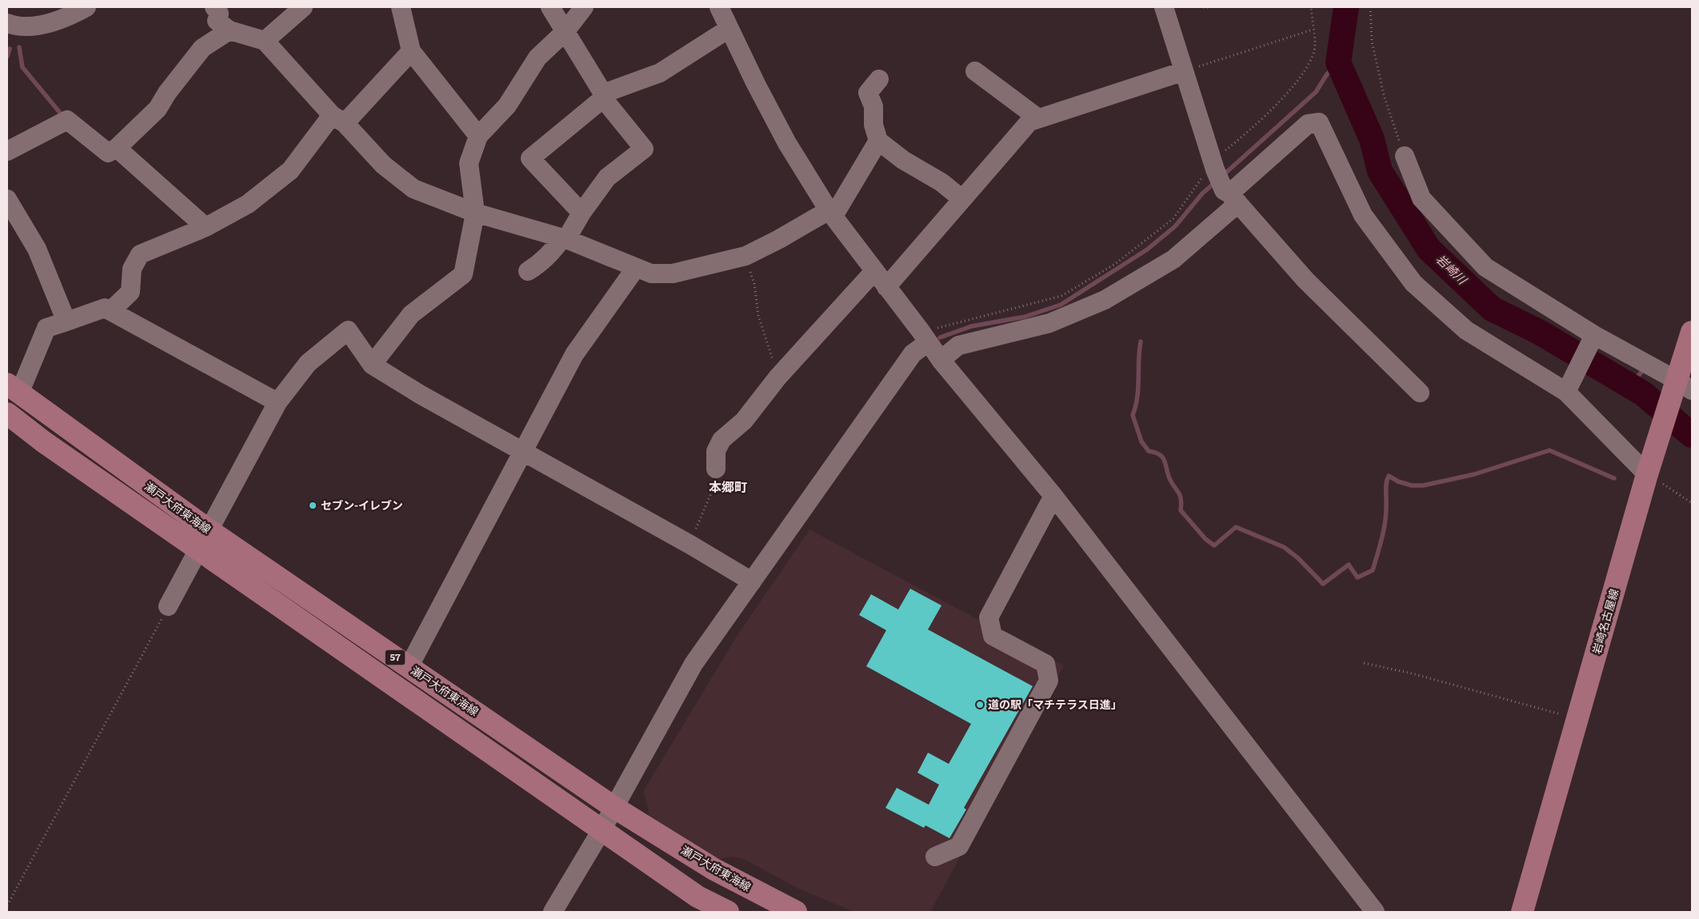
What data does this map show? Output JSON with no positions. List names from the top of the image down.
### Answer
{
  "streets": {
    "main road": ["瀬戸大府東海線", "岩崎名古屋線", "57"]
  },
  "districts": ["本郷町"],
  "water": ["岩崎川"],
  "places": ["セブン-イレブン", "道の駅「マチテラス日進」"]
}
